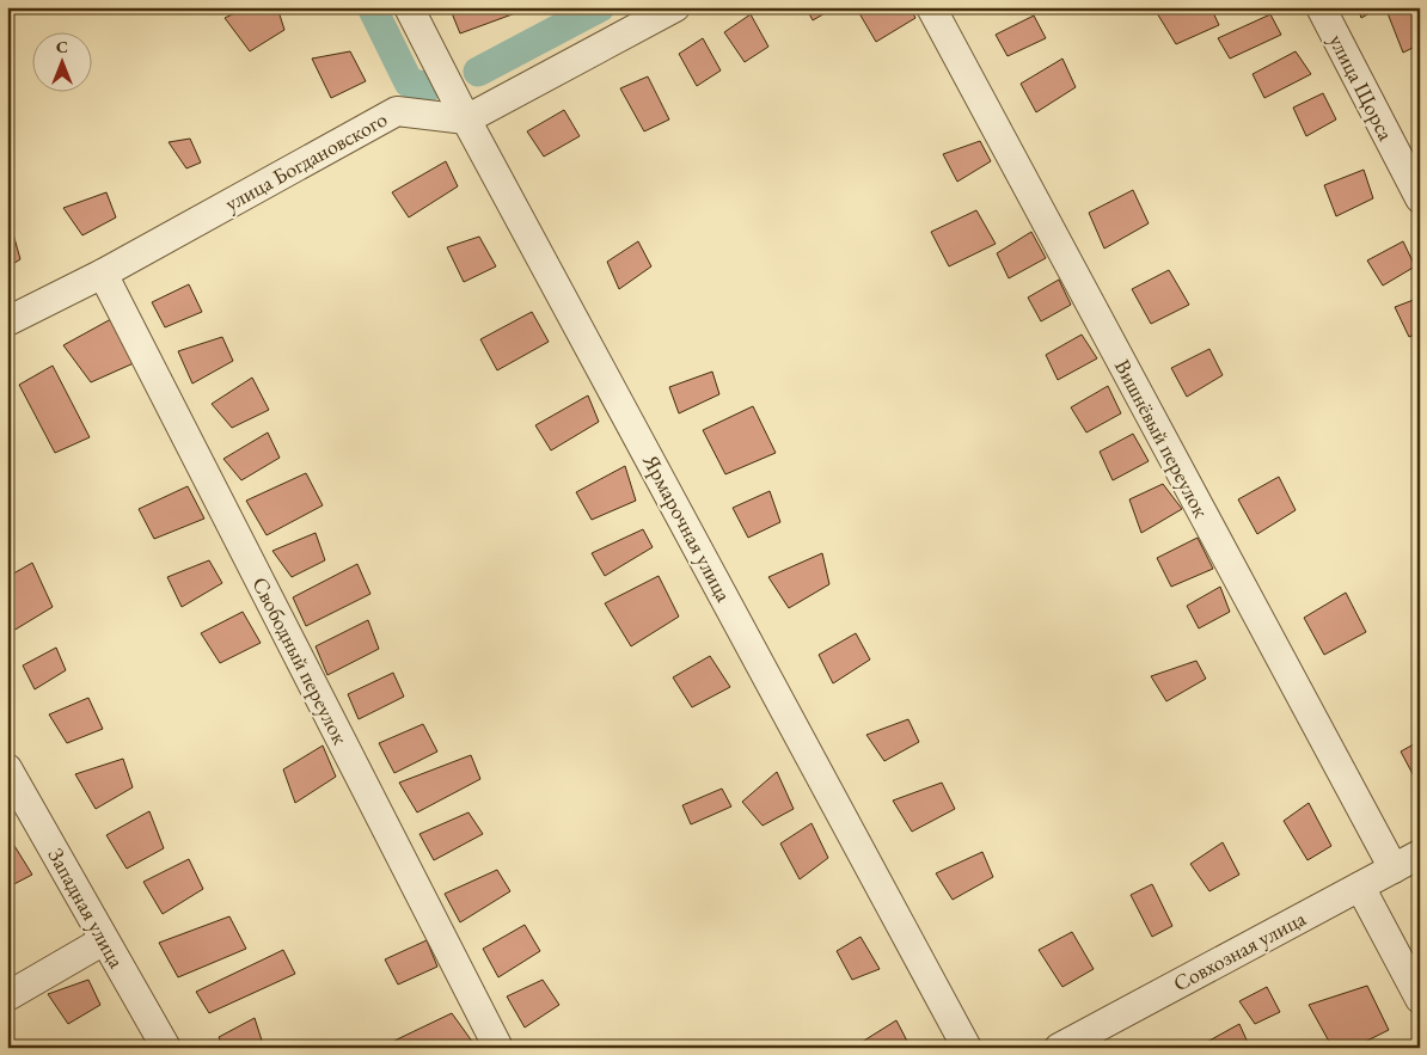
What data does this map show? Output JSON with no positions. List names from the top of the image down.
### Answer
{
  "streets": {
    "street": [
      "улица Щорса",
      "улица Богдановского",
      "Вишнёвый переулок",
      "Ярмарочная улица",
      "Свободный переулок",
      "Западная улица",
      "Совхозная улица"
    ]
  },
  "crossings": [
    ["улица Богдановского", "Ярмарочная улица"],
    ["улица Богдановского", "Свободный переулок"],
    ["Вишнёвый переулок", "Совхозная улица"]
  ],
  "north": "top"
}
